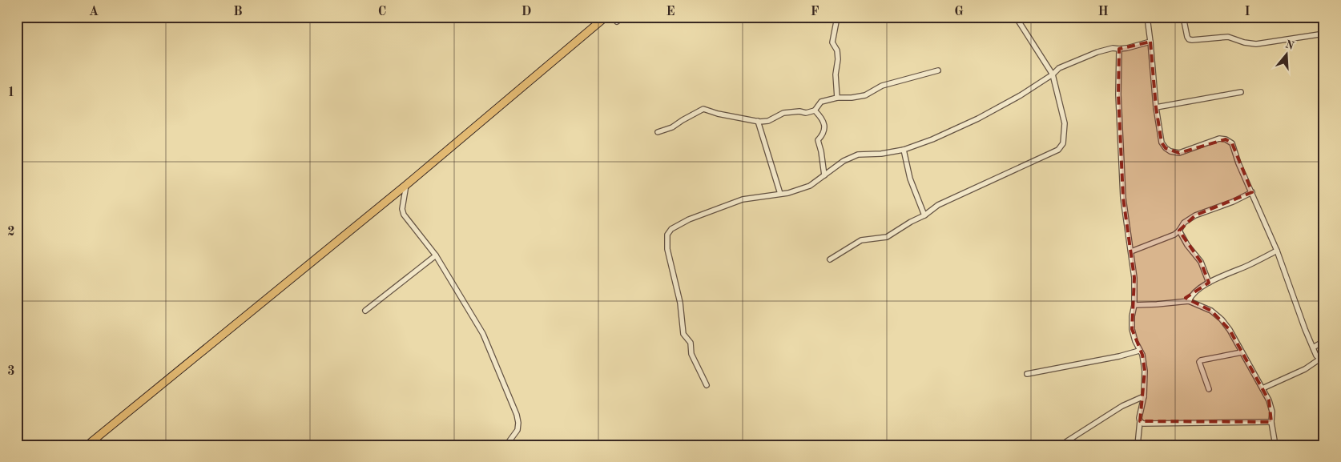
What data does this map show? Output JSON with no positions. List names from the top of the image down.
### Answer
{
  "north": "top",
  "grid": {
    "columns": [
      "A",
      "B",
      "C",
      "D",
      "E",
      "F",
      "G",
      "H",
      "I"
    ],
    "rows": ["1", "2", "3"]
  }
}
